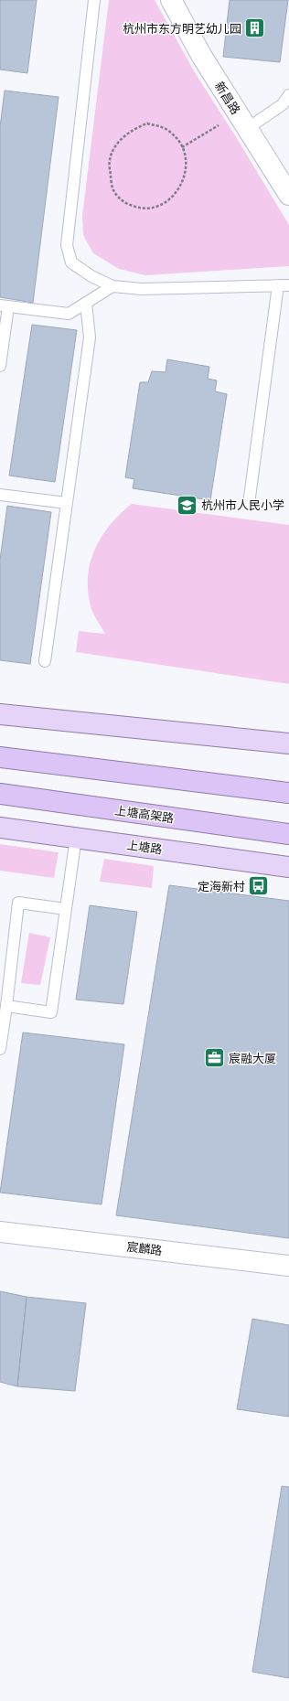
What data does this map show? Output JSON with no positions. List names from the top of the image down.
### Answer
{
  "streets": {
    "highway": ["上塘高架路"],
    "main road": ["上塘路"],
    "street": ["新昌路", "宸麟路"]
  },
  "places": {
    "building": ["杭州市东方明艺幼儿园"],
    "school or university": ["杭州市人民小学"],
    "bus stop": ["定海新村"],
    "office": ["宸融大厦"]
  }
}
